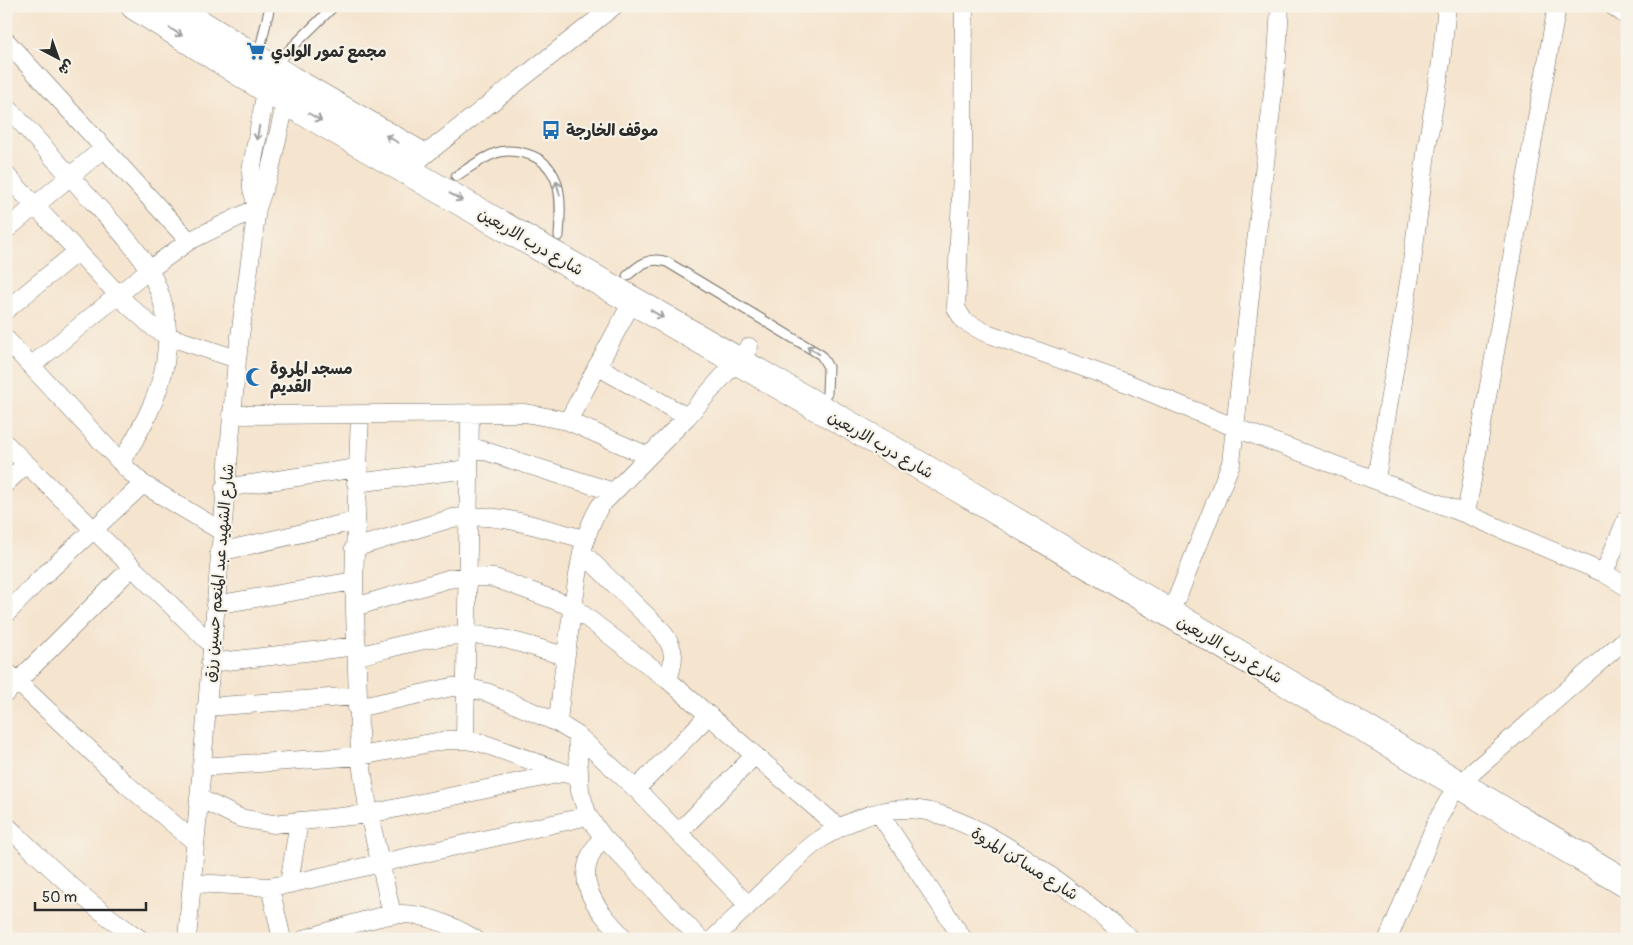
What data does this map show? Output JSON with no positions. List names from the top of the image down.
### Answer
{
  "streets": {
    "highway": ["شارع درب الاربعين"],
    "street": ["شارع الشهيد عبد المنعم حسين رزق", "شارع مساكن المروة"]
  },
  "crossings": [
    ["شارع درب الاربعين", "شارع الشهيد عبد المنعم حسين رزق"]
  ],
  "places": {
    "supermarket": ["مجمع تمور الوادي"],
    "bus stop": ["موقف الخارجة"],
    "mosque": ["مسجد المروة القديم"]
  },
  "scale_bar": "50 m",
  "north": "bottom right"
}
